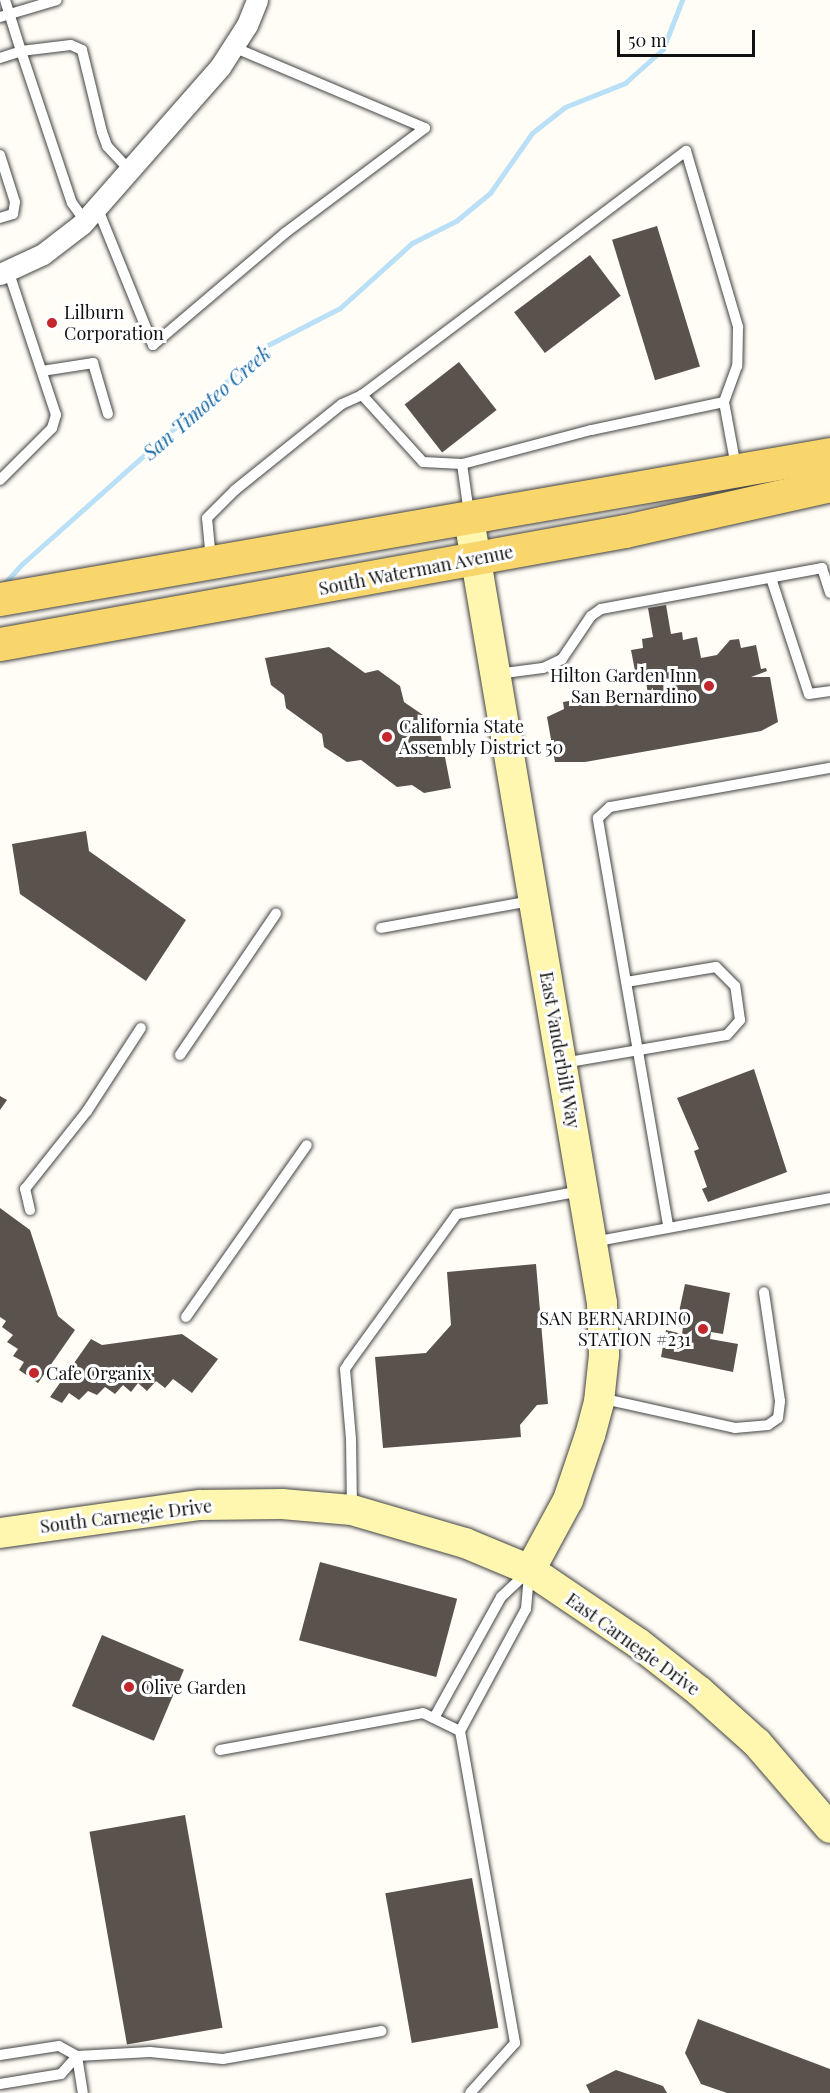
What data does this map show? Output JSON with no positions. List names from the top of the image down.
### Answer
{
  "streets": {
    "main road": ["South Waterman Avenue"],
    "street": ["East Vanderbilt Way", "South Carnegie Drive", "East Carnegie Drive"]
  },
  "crossings": [
    ["South Waterman Avenue", "East Vanderbilt Way"],
    ["East Vanderbilt Way", "South Carnegie Drive"],
    ["East Vanderbilt Way", "East Carnegie Drive"],
    ["South Carnegie Drive", "East Carnegie Drive"]
  ],
  "water": ["San Timoteo Creek"],
  "places": [
    "Lilburn Corporation",
    "Hilton Garden Inn San Bernardino",
    "California State Assembly District 50",
    "SAN BERNARDINO STATION #231",
    "Cafe Organix",
    "Olive Garden"
  ],
  "scale_bar": "50 m"
}
